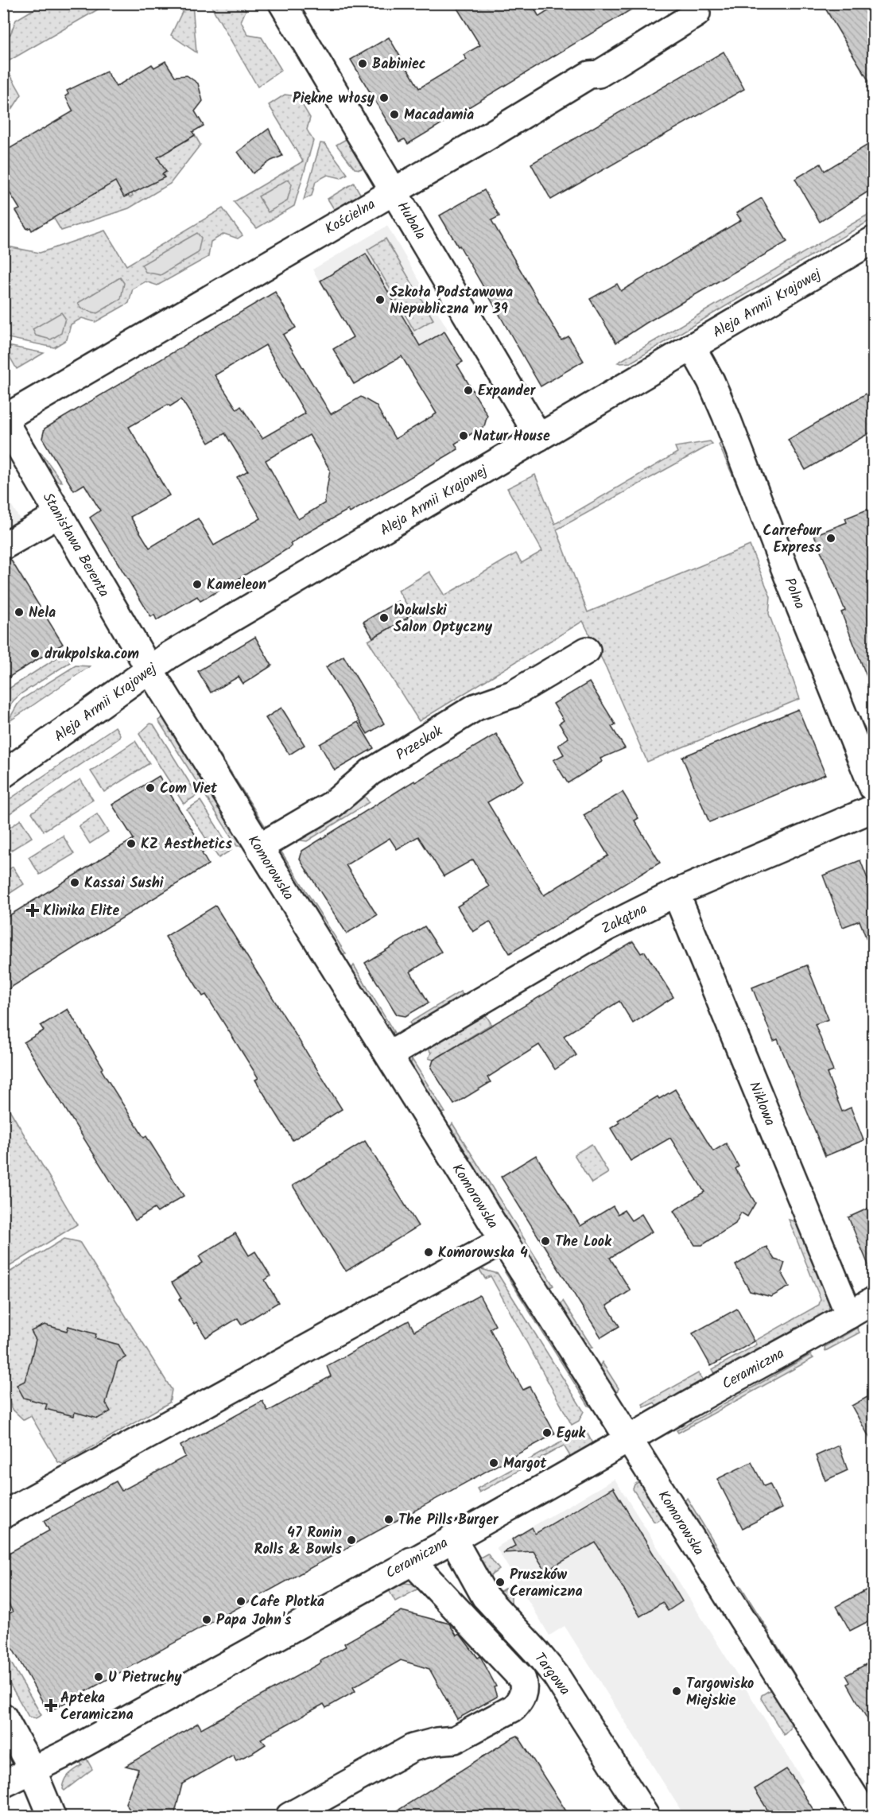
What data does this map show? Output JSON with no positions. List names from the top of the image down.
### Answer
{
  "streets": {
    "street": [
      "Kościelna",
      "Hubala",
      "Aleja Armii Krajowej",
      "Stanisława Berenta",
      "Polna",
      "Przeskok",
      "Komorowska",
      "Zakątna",
      "Niklowa",
      "Ceramiczna",
      "Targowa"
    ]
  },
  "crossings": [
    ["Kościelna", "Hubala"],
    ["Kościelna", "Stanisława Berenta"],
    ["Hubala", "Aleja Armii Krajowej"],
    ["Aleja Armii Krajowej", "Stanisława Berenta"],
    ["Aleja Armii Krajowej", "Polna"],
    ["Aleja Armii Krajowej", "Komorowska"],
    ["Stanisława Berenta", "Komorowska"],
    ["Przeskok", "Komorowska"],
    ["Komorowska", "Zakątna"],
    ["Komorowska", "Ceramiczna"],
    ["Zakątna", "Niklowa"],
    ["Niklowa", "Ceramiczna"],
    ["Ceramiczna", "Targowa"]
  ],
  "places": {
    "other": [
      "Babiniec",
      "Piękne włosy",
      "Macadamia",
      "Szkoła Podstawowa Niepubliczna nr 39",
      "Expander",
      "Natur House",
      "Carrefour Express",
      "Kameleon",
      "Nela",
      "Wokulski Salon Optyczny",
      "drukpolska.com",
      "Com Viet",
      "KZ Aesthetics",
      "Kassai Sushi",
      "The Look",
      "Komorowska 4",
      "Eguk",
      "Margot",
      "The Pills Burger",
      "47 Ronin Rolls & Bowls",
      "Pruszków Ceramiczna",
      "Cafe Plotka",
      "Papa John's",
      "U Pietruchy",
      "Targowisko Miejskie"
    ],
    "health": ["Klinika Elite", "Apteka Ceramiczna"]
  }
}
